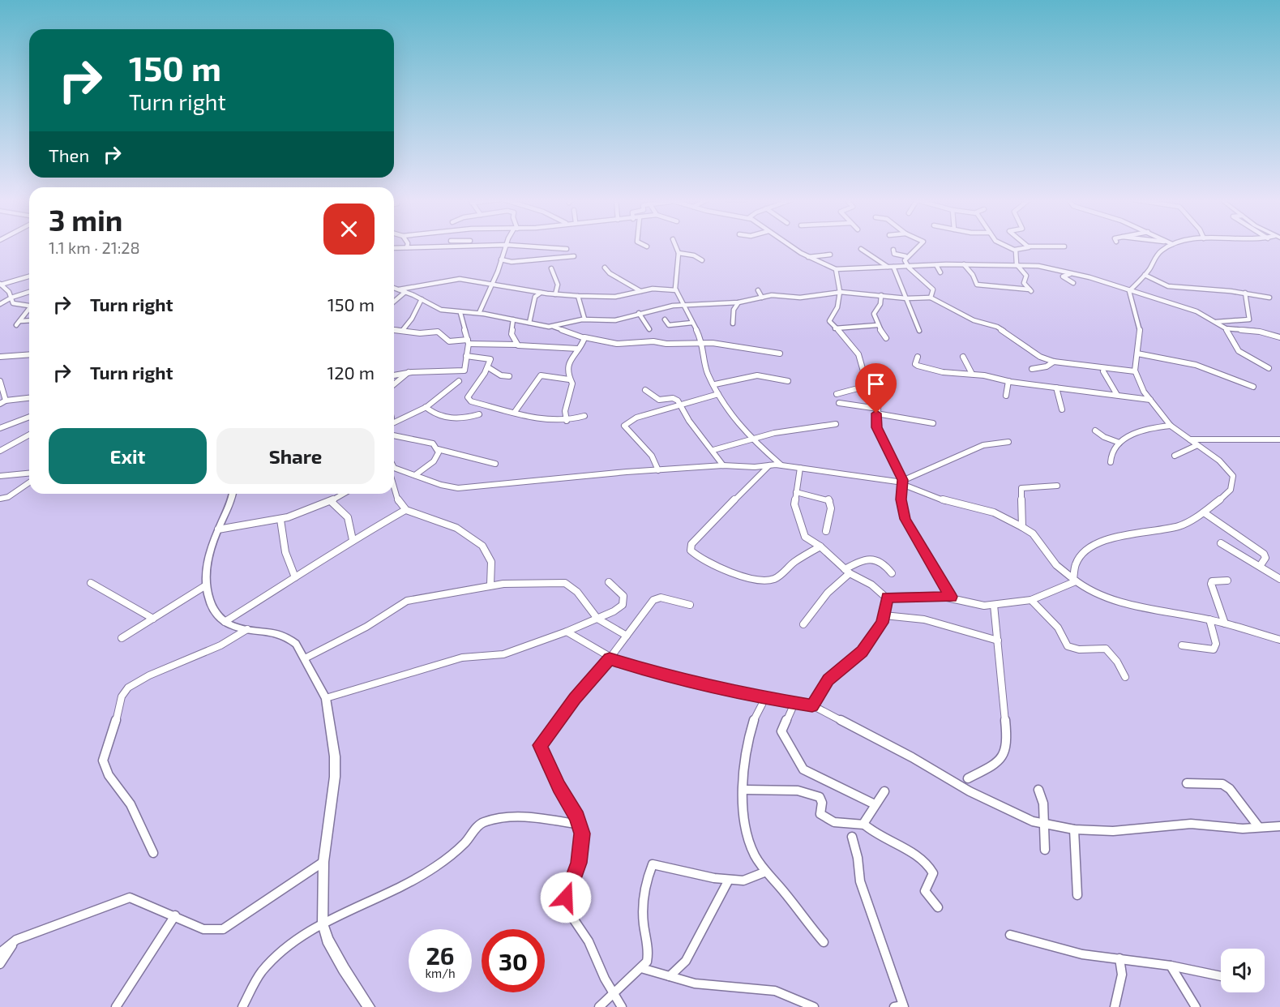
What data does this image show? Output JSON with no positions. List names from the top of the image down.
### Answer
{
  "page": {
    "turn": ["150 m", "Turn right"],
    "then": "Then",
    "heading": ["3 min", "1.1 km · 21:28"],
    "list": [
      {
        "name": "Turn right",
        "value": "150 m"
      },
      {
        "name": "Turn right",
        "value": "120 m"
      }
    ],
    "buttons": ["Exit", "Share"],
    "speed": "26 km/h",
    "limit": "30"
  }
}
